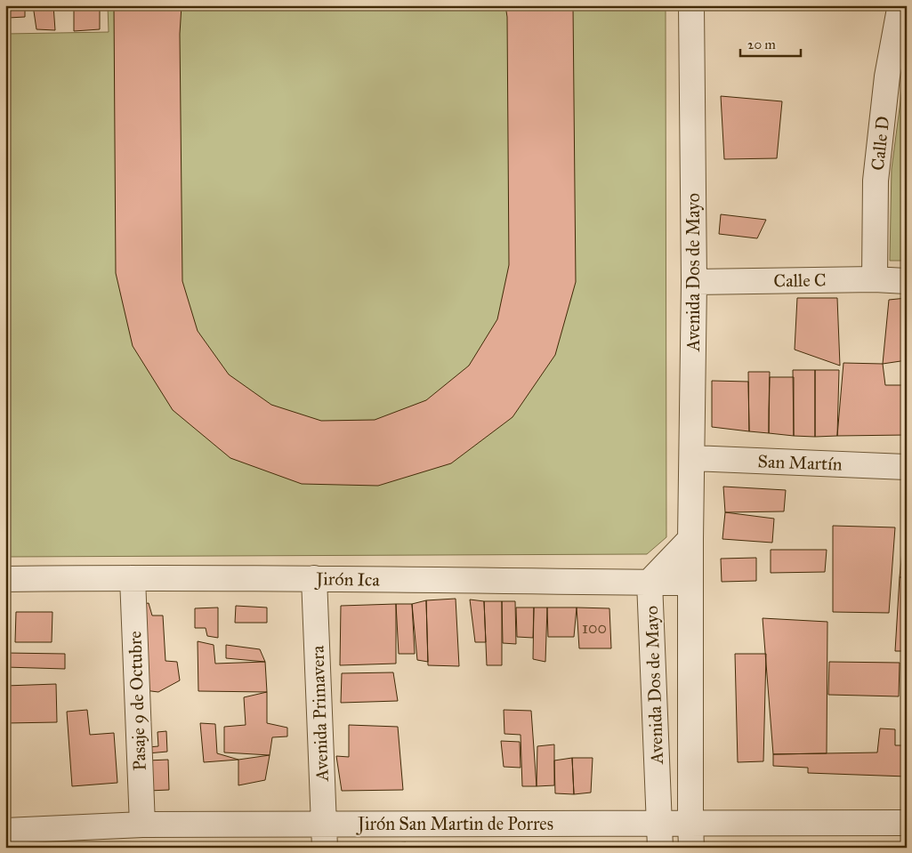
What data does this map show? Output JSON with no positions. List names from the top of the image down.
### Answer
{
  "streets": {
    "street": [
      "Calle D",
      "Avenida Dos de Mayo",
      "Calle C",
      "San Martín",
      "Jirón Ica",
      "Pasaje 9 de Octubre",
      "Avenida Primavera",
      "Jirón San Martin de Porres"
    ]
  },
  "crossings": [
    ["Calle D", "Calle C"],
    ["Avenida Dos de Mayo", "Calle C"],
    ["Avenida Dos de Mayo", "San Martín"],
    ["Avenida Dos de Mayo", "Jirón Ica"],
    ["Avenida Dos de Mayo", "Jirón San Martin de Porres"],
    ["Jirón Ica", "Pasaje 9 de Octubre"],
    ["Jirón Ica", "Avenida Primavera"],
    ["Pasaje 9 de Octubre", "Jirón San Martin de Porres"],
    ["Avenida Primavera", "Jirón San Martin de Porres"]
  ],
  "house_numbers": ["100"],
  "scale_bar": "20 m"
}
